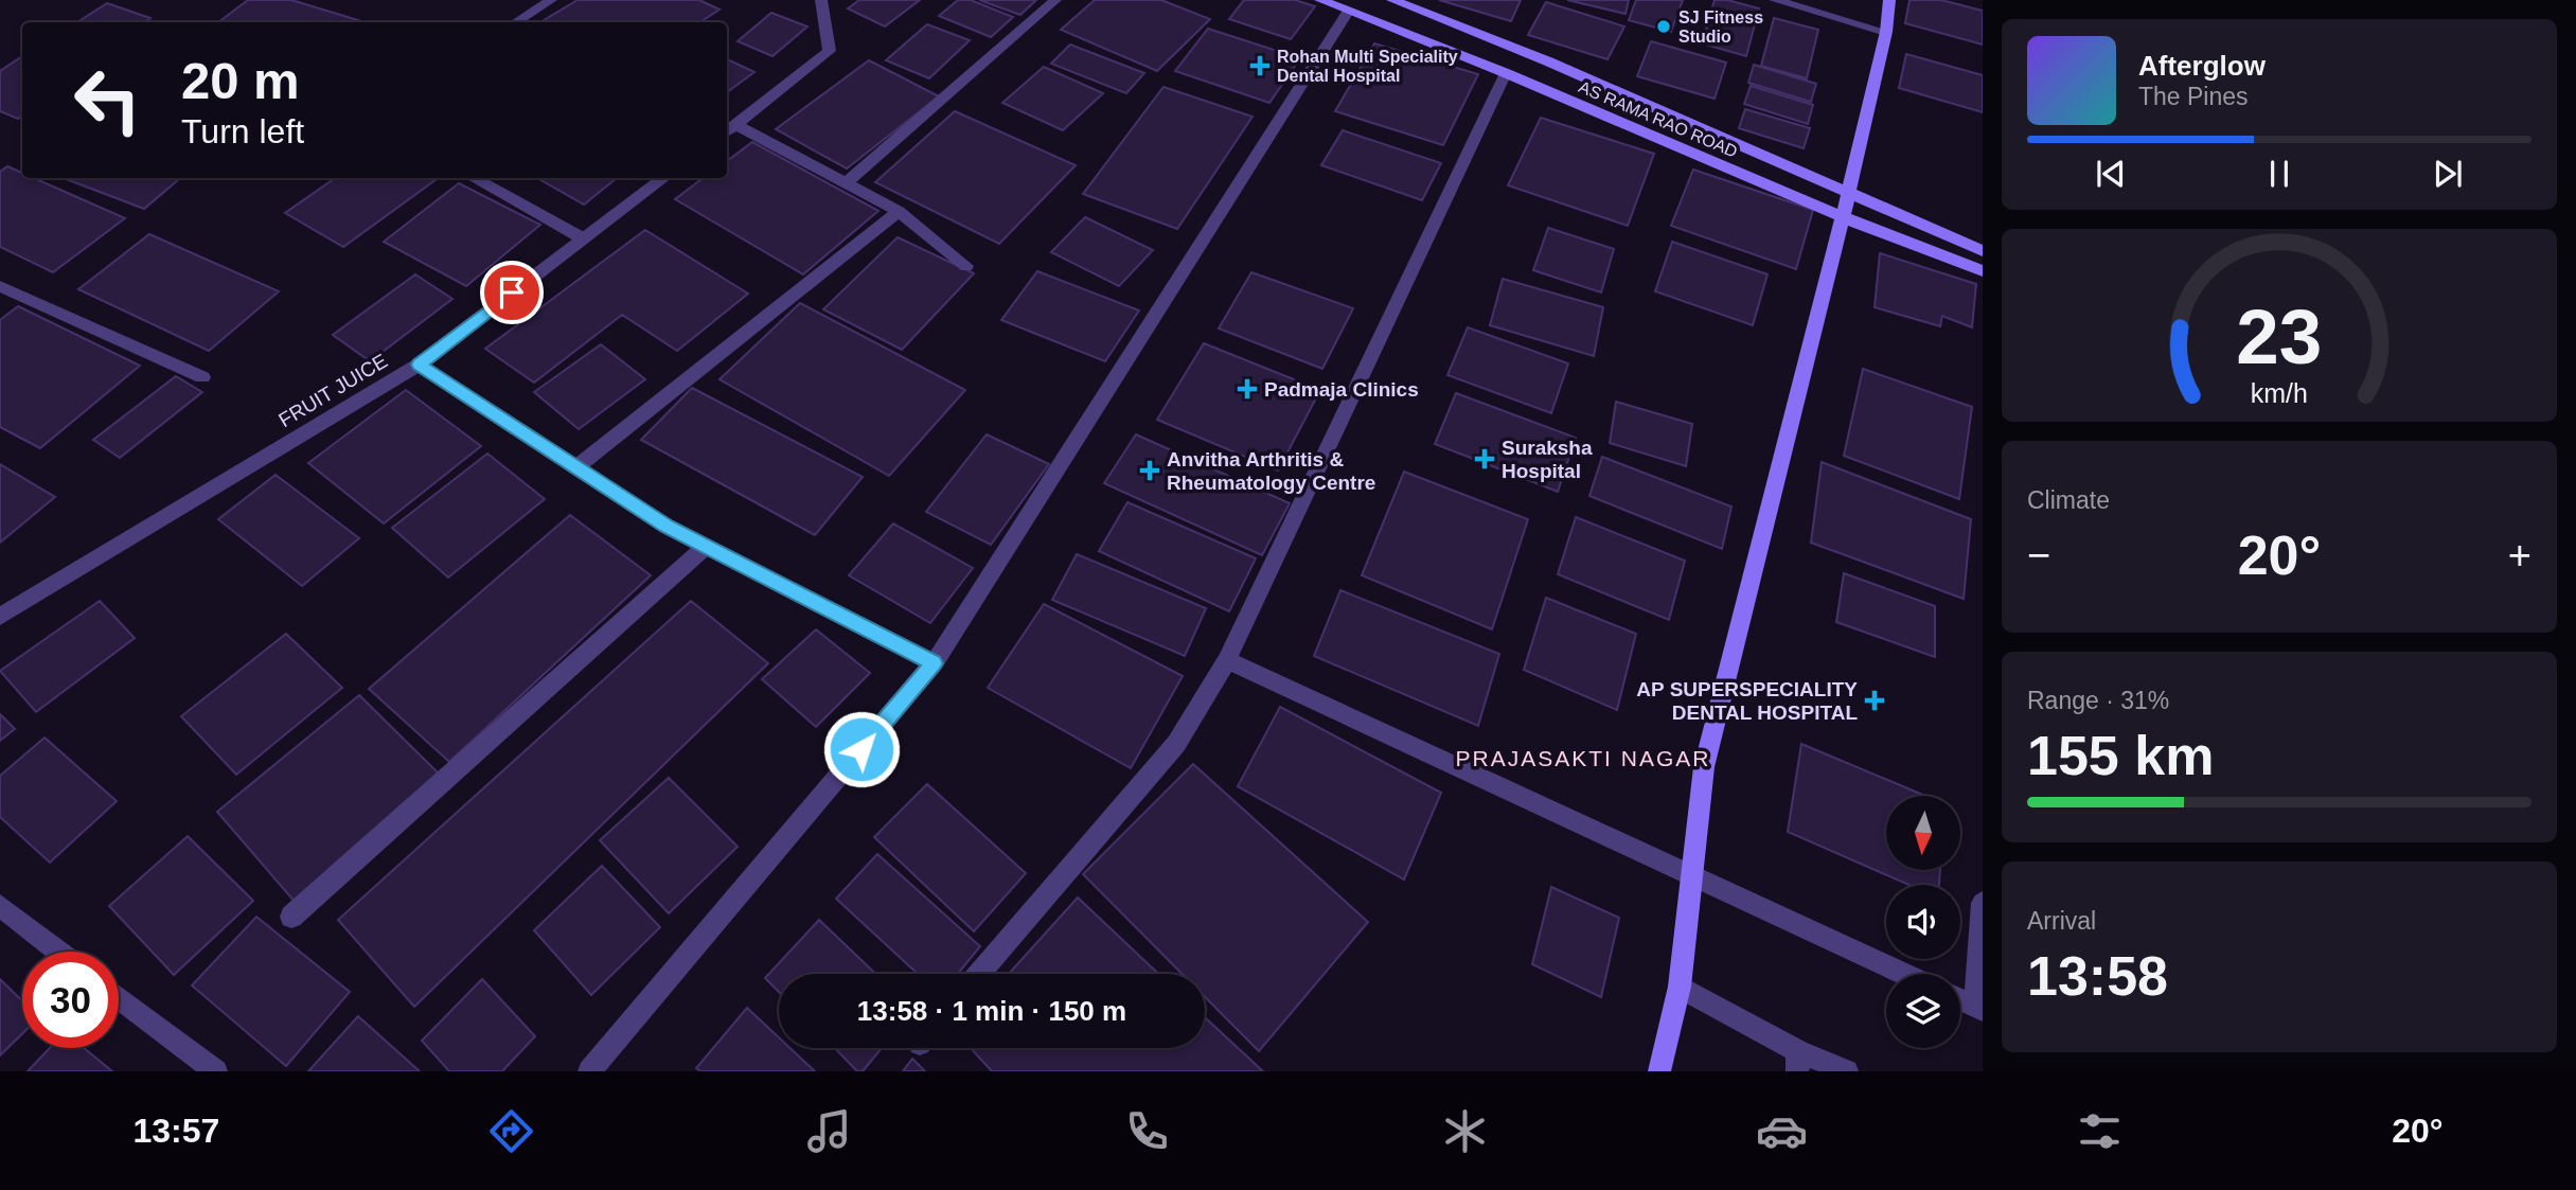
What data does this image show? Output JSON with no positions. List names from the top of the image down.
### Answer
{
  "streets": {
    "street": ["AS RAMA RAO ROAD", "FRUIT JUICE"]
  },
  "districts": ["PRAJASAKTI NAGAR"],
  "places": {
    "other": ["SJ Fitness Studio"],
    "health": [
      "Rohan Multi Speciality Dental Hospital",
      "Padmaja Clinics",
      "Suraksha Hospital",
      "Anvitha Arthritis & Rheumatology Centre",
      "AP SUPERSPECIALITY DENTAL HOSPITAL"
    ]
  },
  "north": "bottom",
  "page": {
    "turn": ["20 m", "Turn left"],
    "song": ["Afterglow", "The Pines"],
    "tile": [
      "Climate",
      ["Range · 31%", "155 km"],
      ["Arrival", "13:58"]
    ],
    "heat": ["−", "20°", "+"],
    "limit": "30",
    "trip": "13:58 · 1 min · 150 m",
    "tabs": ["13:57", "20°"],
    "gauge": ["23", "km/h"]
  }
}
